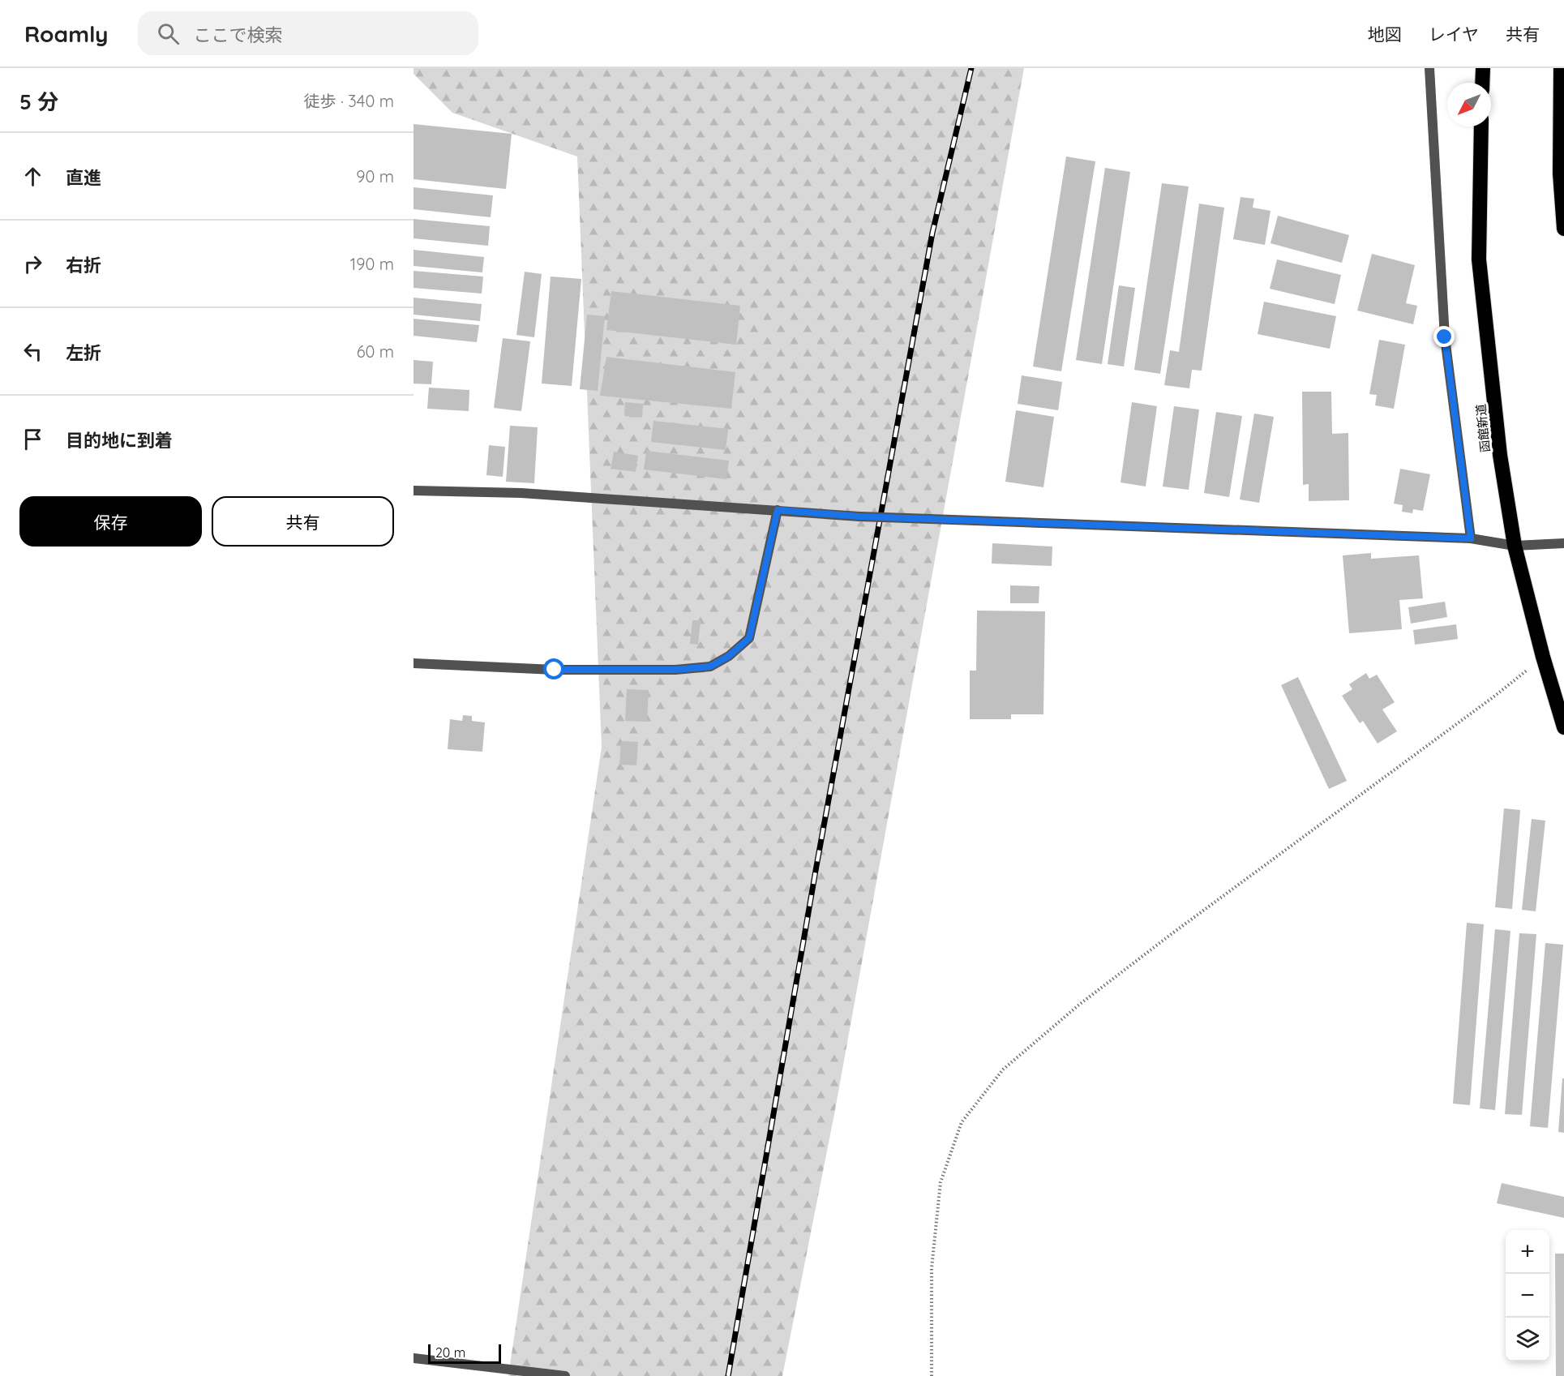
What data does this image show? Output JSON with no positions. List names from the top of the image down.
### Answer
{
  "streets": {
    "highway": ["函館新道"]
  },
  "scale_bar": "20 m",
  "north": "bottom left",
  "page": {
    "header": "Roamly",
    "search": "ここで検索",
    "nav": ["地図", "レイヤ", "共有"],
    "heading": ["5 分", "徒歩 · 340 m"],
    "list": [
      ["直進", "90 m"],
      ["右折", "190 m"],
      ["左折", "60 m"],
      "目的地に到着"
    ],
    "buttons": ["保存", "共有"],
    "map_buttons": ["+", "−"],
    "scale": "20 m"
  }
}
